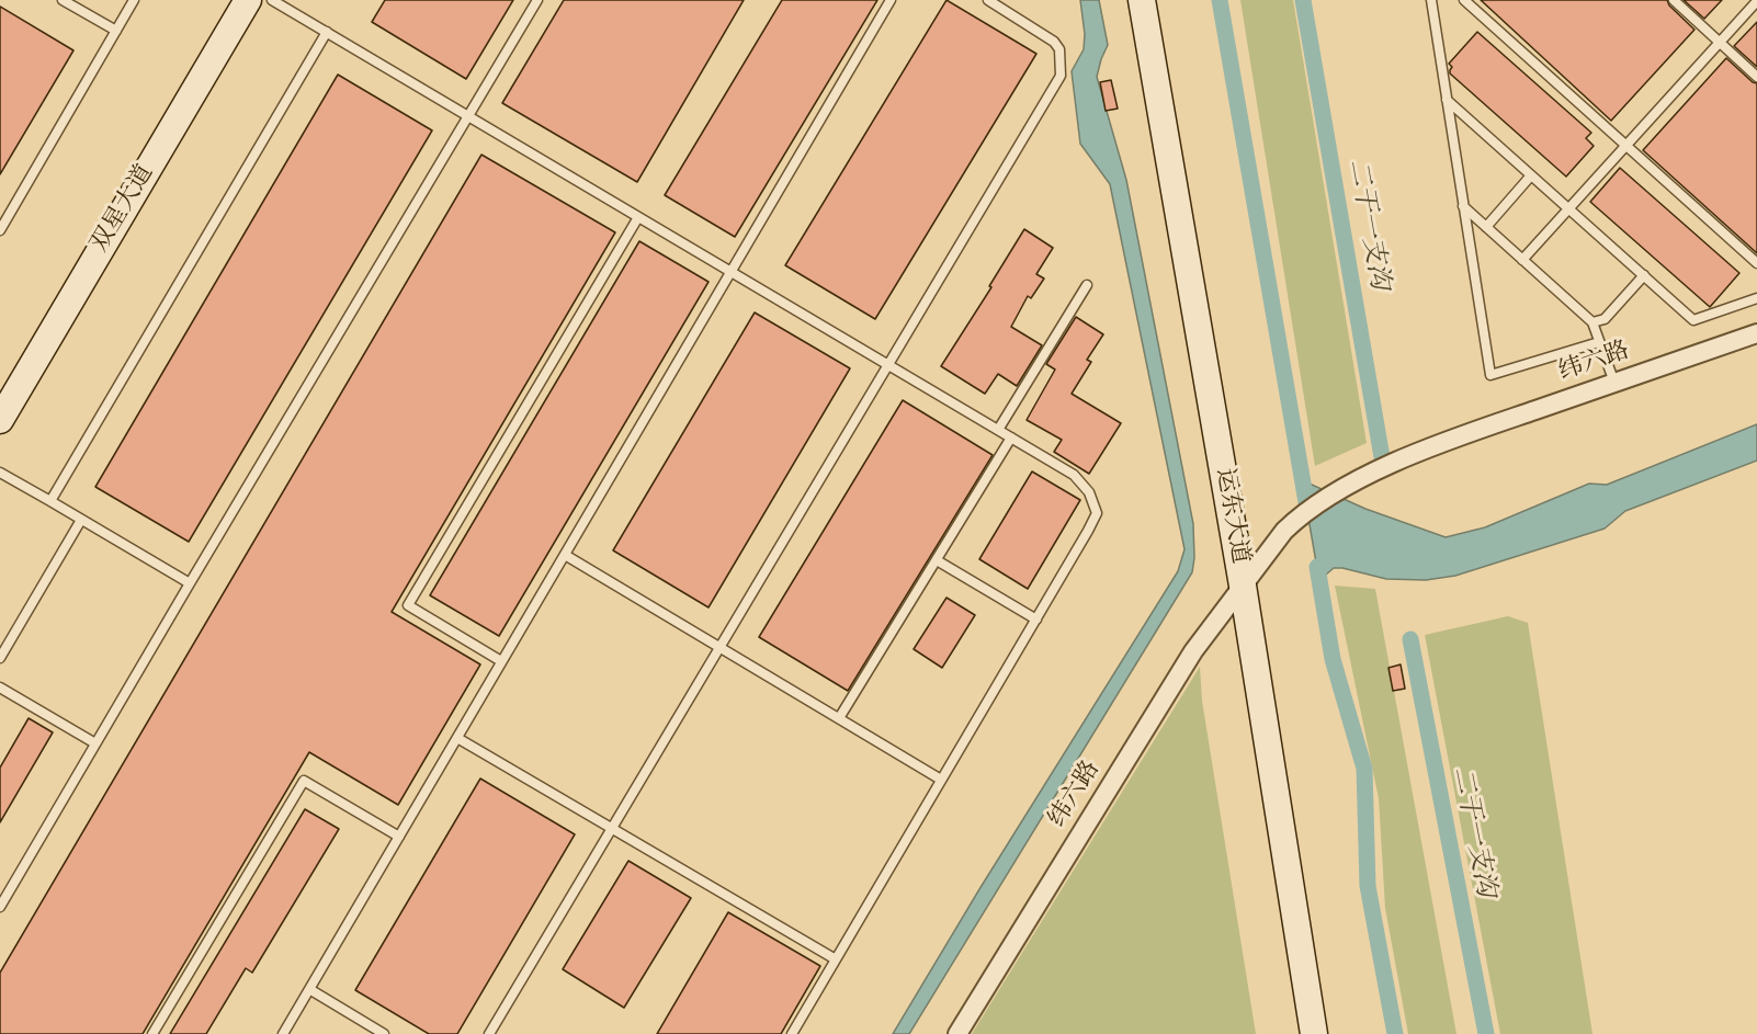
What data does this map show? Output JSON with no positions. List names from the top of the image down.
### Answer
{
  "streets": {
    "street": ["双星大道", "纬六路", "运东大道"]
  },
  "crossings": [
    ["纬六路", "运东大道"]
  ],
  "water": ["二干一支沟"]
}
